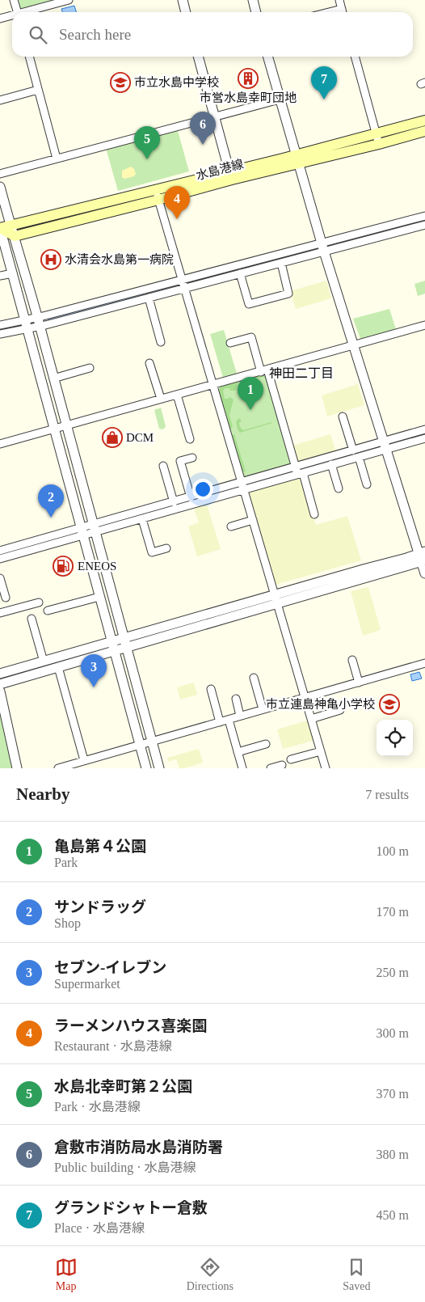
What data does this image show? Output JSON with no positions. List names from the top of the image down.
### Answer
{
  "streets": {
    "main road": ["水島港線"]
  },
  "districts": ["神田二丁目"],
  "places": {
    "building": ["市営水島幸町団地"],
    "school or university": ["市立水島中学校", "市立連島神亀小学校"],
    "hospital": ["水清会水島第一病院"],
    "shop": ["DCM"],
    "fuel station": ["ENEOS"]
  },
  "page": {
    "search": "Search here",
    "pins": [
      "7",
      "6",
      "5",
      "4",
      "1",
      "2",
      "3"
    ],
    "heading": ["Nearby", "7 results"],
    "list": [
      {
        "mark": "1",
        "name": "亀島第４公園",
        "note": "Park",
        "value": "100 m"
      },
      {
        "mark": "2",
        "name": "サンドラッグ",
        "note": "Shop",
        "value": "170 m"
      },
      {
        "mark": "3",
        "name": "セブン-イレブン",
        "note": "Supermarket",
        "value": "250 m"
      },
      {
        "mark": "4",
        "name": "ラーメンハウス喜楽園",
        "note": "Restaurant · 水島港線",
        "value": "300 m"
      },
      {
        "mark": "5",
        "name": "水島北幸町第２公園",
        "note": "Park · 水島港線",
        "value": "370 m"
      },
      {
        "mark": "6",
        "name": "倉敷市消防局水島消防署",
        "note": "Public building · 水島港線",
        "value": "380 m"
      },
      {
        "mark": "7",
        "name": "グランドシャトー倉敷",
        "note": "Place · 水島港線",
        "value": "450 m"
      }
    ],
    "nav": ["Map", "Directions", "Saved"]
  }
}
